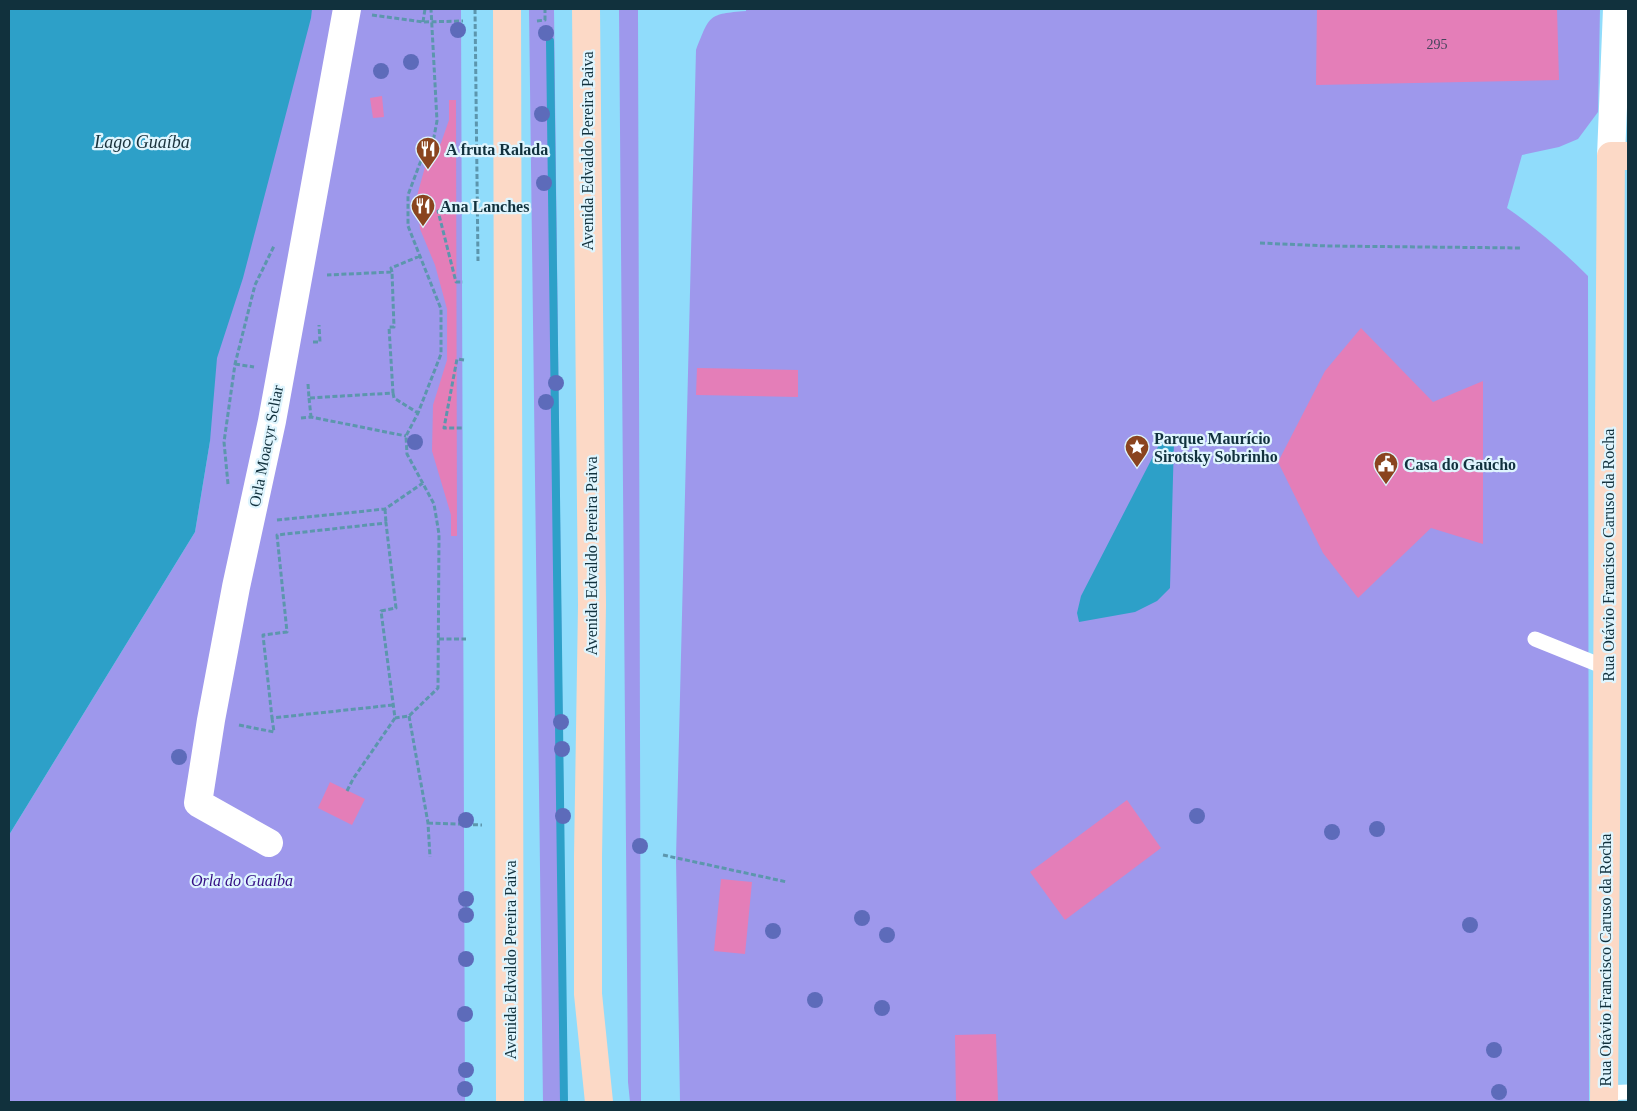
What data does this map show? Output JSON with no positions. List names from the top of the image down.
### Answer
{
  "streets": {
    "main road": ["Avenida Edvaldo Pereira Paiva", "Rua Otávio Francisco Caruso da Rocha"],
    "street": ["Orla Moacyr Scliar"]
  },
  "water": ["Lago Guaíba"],
  "parks": ["Orla do Guaíba"],
  "places": {
    "restaurant": ["A fruta Ralada", "Ana Lanches"],
    "place": ["Parque Maurício Sirotsky Sobrinho"],
    "public building": ["Casa do Gaúcho"]
  },
  "house_numbers": ["295"]
}
